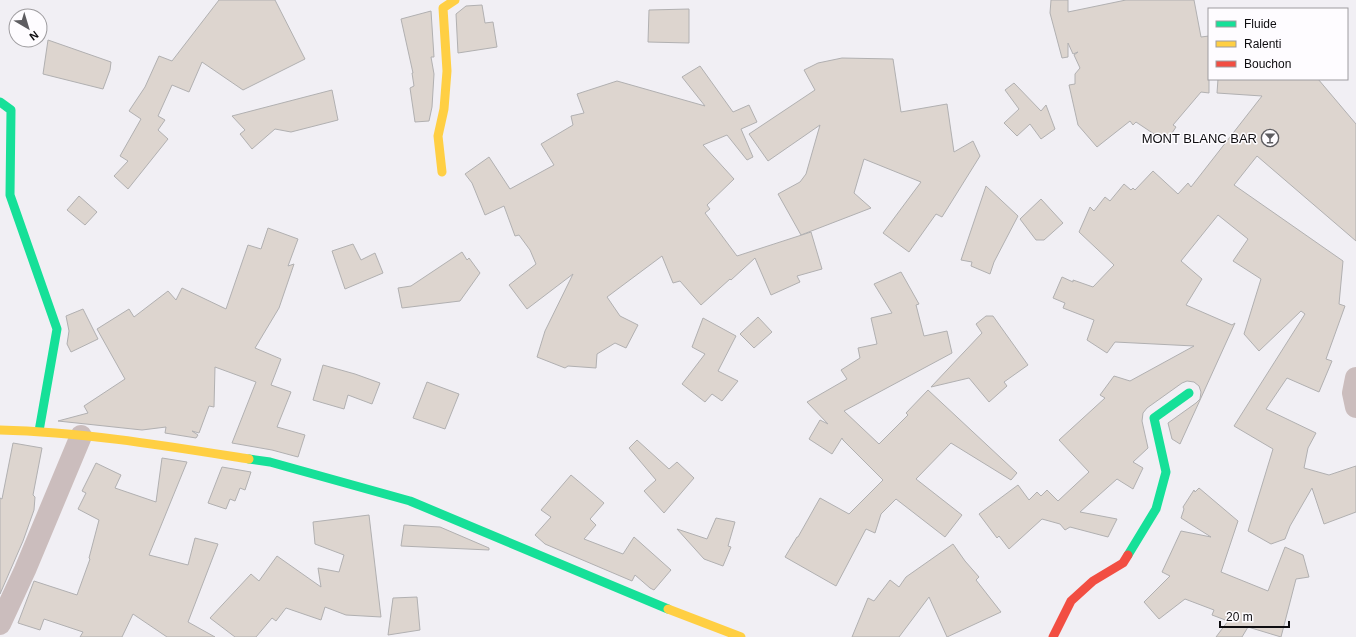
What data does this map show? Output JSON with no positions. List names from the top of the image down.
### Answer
{
  "places": {
    "bar": ["MONT BLANC BAR"]
  },
  "legend": ["Fluide", "Ralenti", "Bouchon"],
  "scale_bar": "20 m",
  "north": "bottom right"
}
